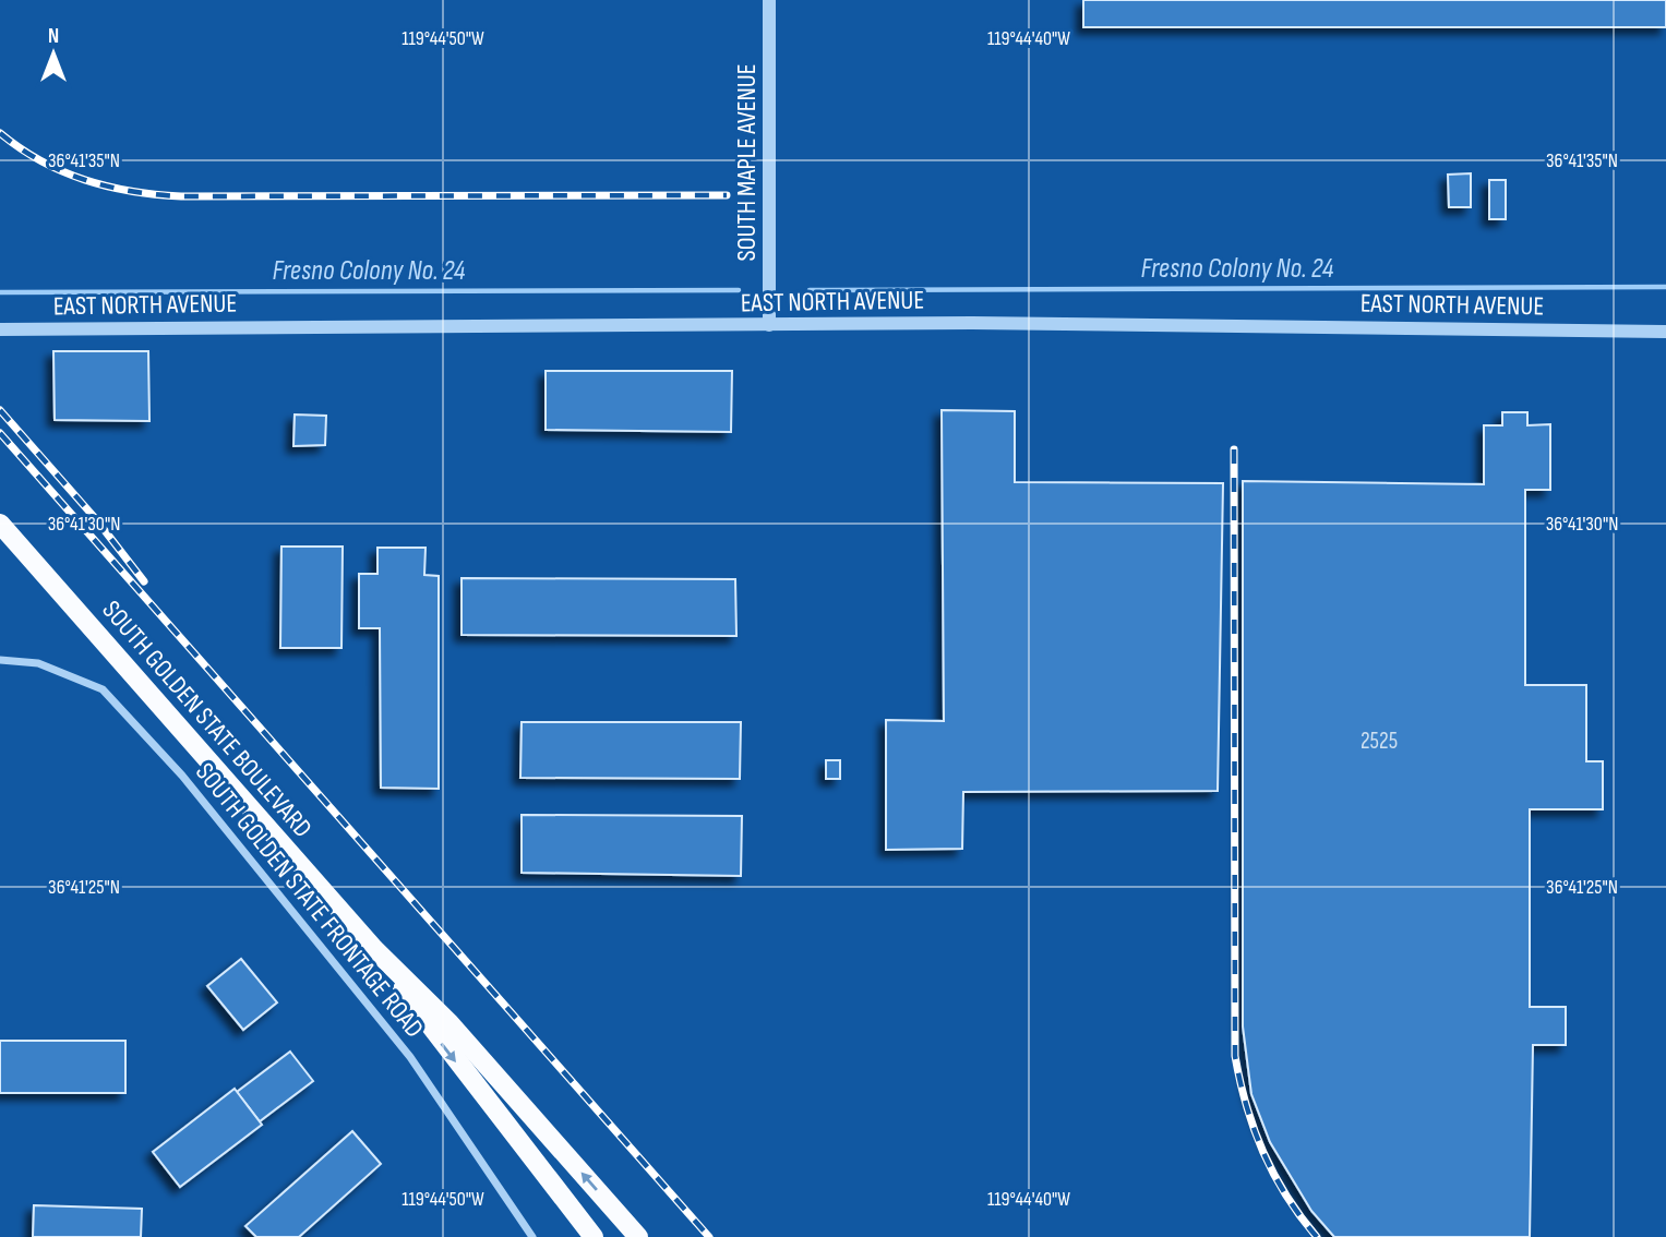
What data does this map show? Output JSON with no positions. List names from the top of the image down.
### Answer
{
  "streets": {
    "main road": ["SOUTH GOLDEN STATE BOULEVARD"],
    "street": ["SOUTH MAPLE AVENUE", "EAST NORTH AVENUE", "SOUTH GOLDEN STATE FRONTAGE ROAD"]
  },
  "crossings": [
    ["SOUTH MAPLE AVENUE", "EAST NORTH AVENUE"]
  ],
  "water": ["Fresno Colony No. 24"],
  "house_numbers": ["2525"],
  "north": "top",
  "coordinates": [
    "119°44'50\"W",
    "119°44'40\"W",
    "36°41'35\"N",
    "36°41'30\"N",
    "36°41'25\"N"
  ]
}
